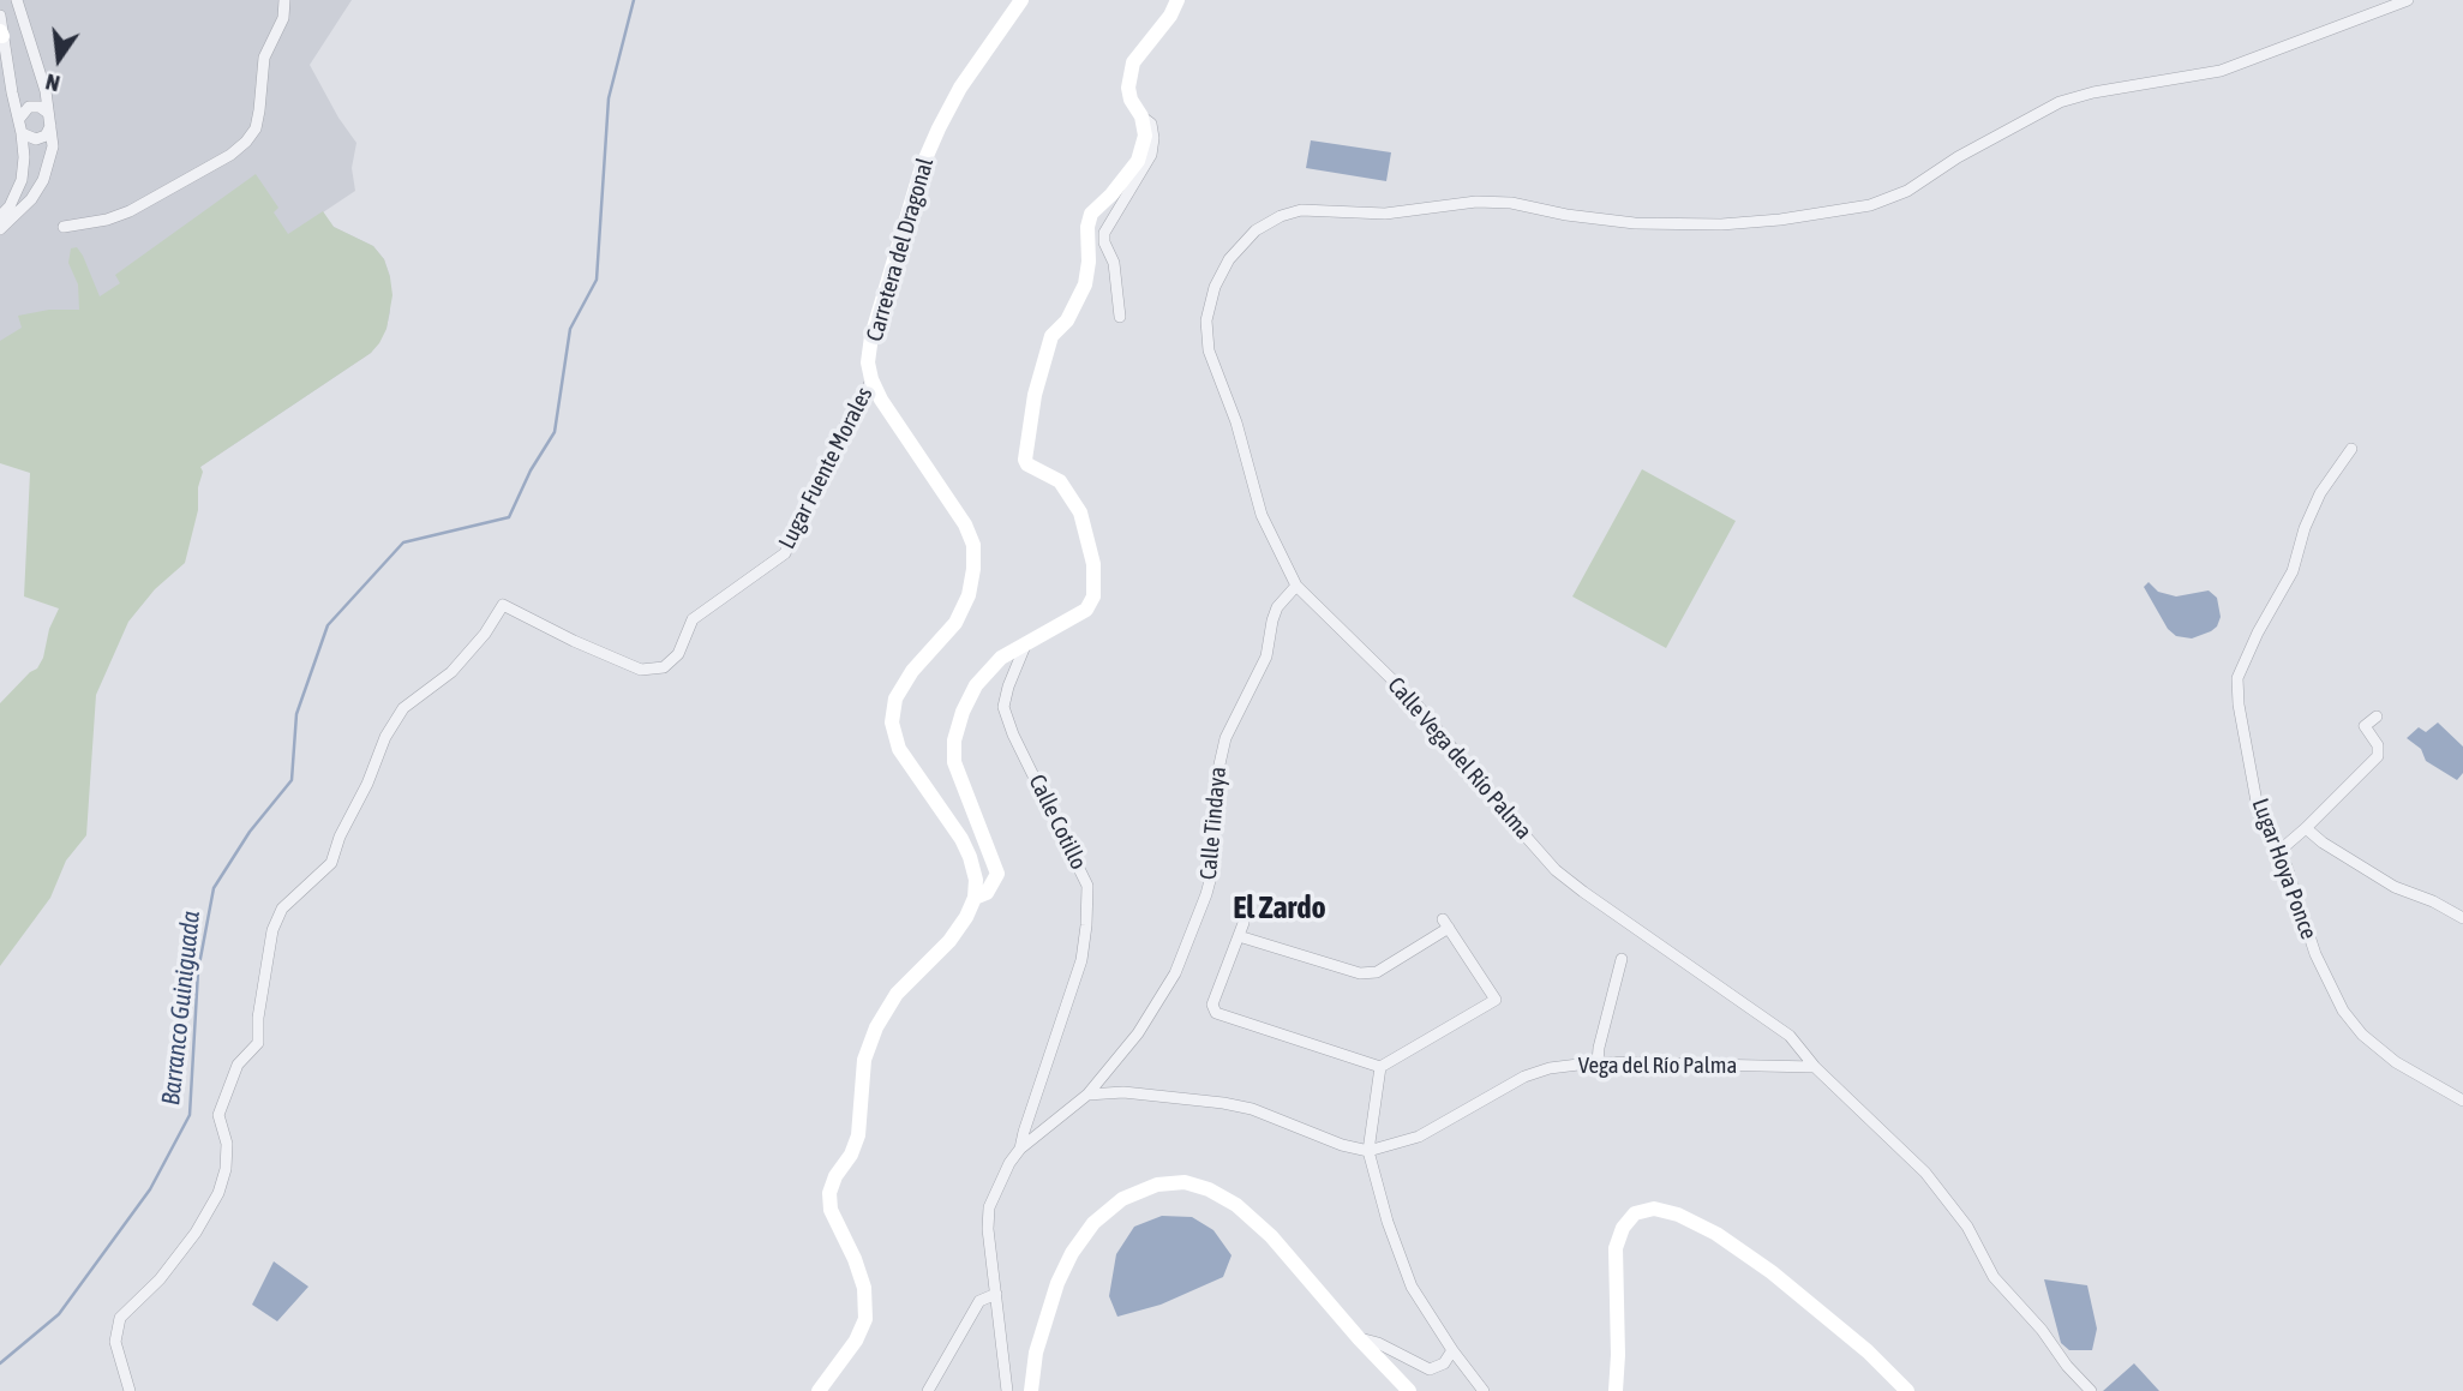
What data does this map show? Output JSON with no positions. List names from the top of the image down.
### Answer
{
  "streets": {
    "street": [
      "Carretera del Dragonal",
      "Lugar Fuente Morales",
      "Calle Vega del Río Palma",
      "Calle Cotillo",
      "Calle Tindaya",
      "Lugar Hoya Ponce",
      "Vega del Río Palma"
    ]
  },
  "crossings": [
    ["Carretera del Dragonal", "Lugar Fuente Morales"],
    ["Calle Vega del Río Palma", "Calle Tindaya"],
    ["Calle Vega del Río Palma", "Vega del Río Palma"],
    ["Calle Cotillo", "Calle Tindaya"]
  ],
  "districts": ["El Zardo"],
  "water": ["Barranco Guiniguada"],
  "north": "bottom"
}
